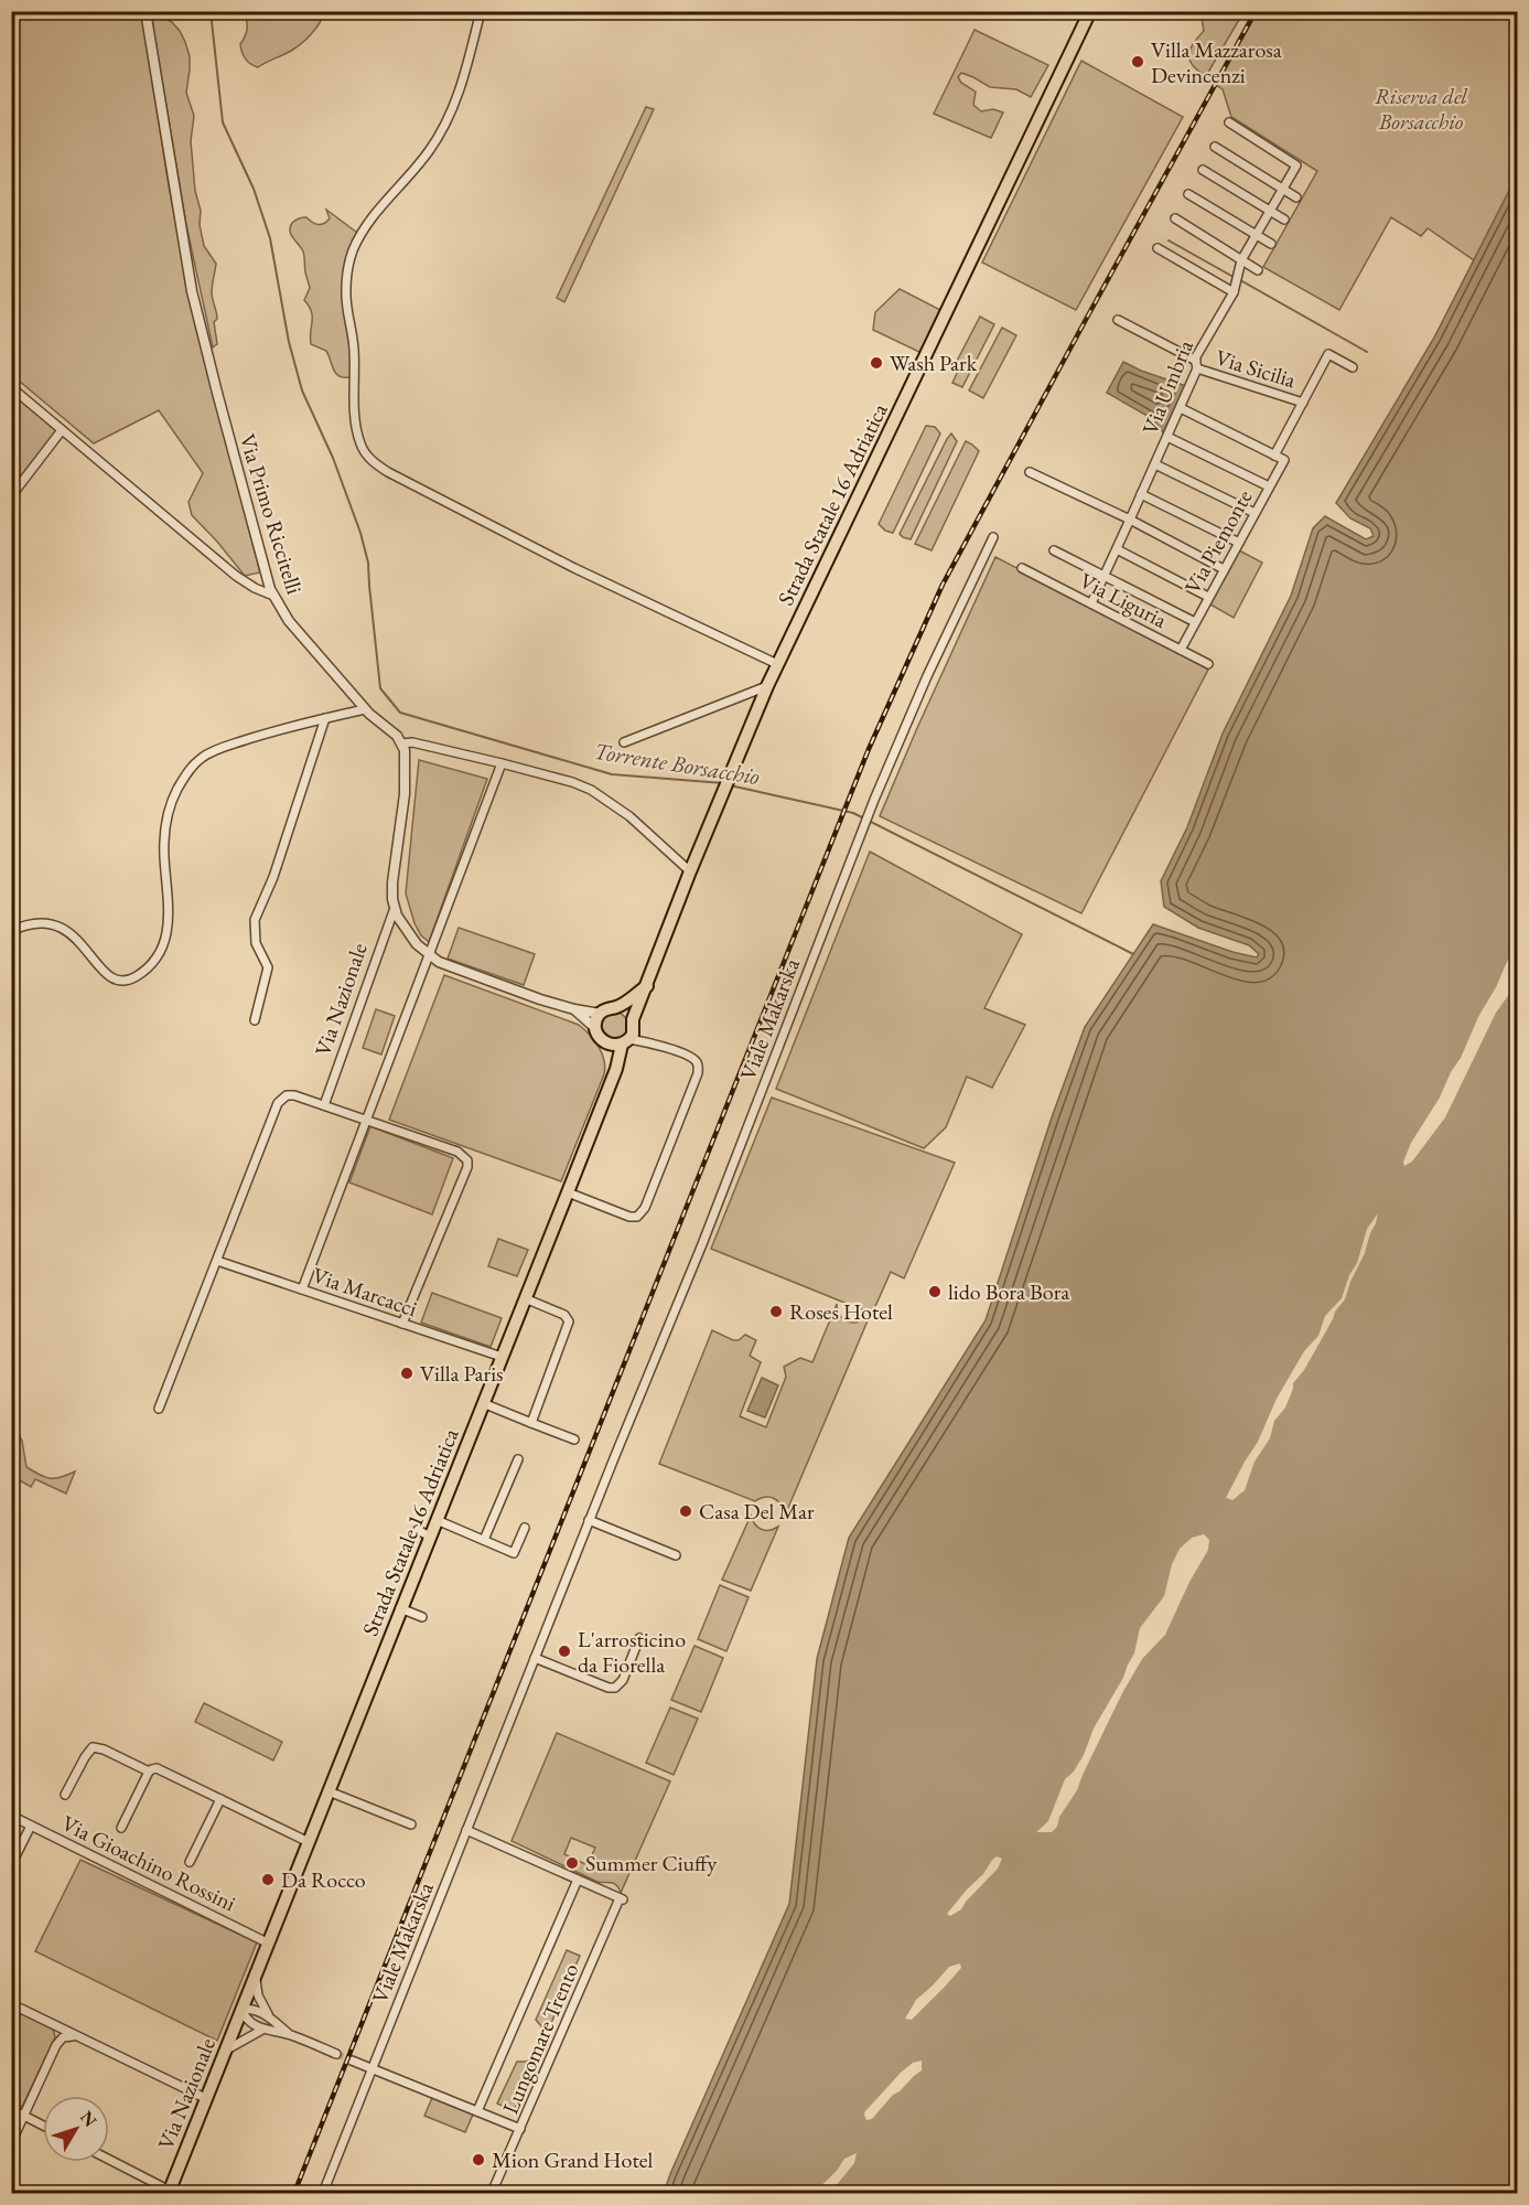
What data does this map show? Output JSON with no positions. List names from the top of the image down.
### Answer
{
  "streets": {
    "main road": ["Strada Statale 16 Adriatica", "Via Nazionale"],
    "street": [
      "Via Sicilia",
      "Via Umbria",
      "Via Primo Riccitelli",
      "Via Piemonte",
      "Via Liguria",
      "Viale Makarska",
      "Via Marcacci",
      "Via Gioachino Rossini",
      "Lungomare Trento"
    ]
  },
  "crossings": [
    ["Via Sicilia", "Via Umbria"],
    ["Via Umbria", "Via Liguria"],
    ["Strada Statale 16 Adriatica", "Via Nazionale"],
    ["Strada Statale 16 Adriatica", "Via Marcacci"],
    ["Strada Statale 16 Adriatica", "Via Gioachino Rossini"],
    ["Via Primo Riccitelli", "Via Nazionale"],
    ["Via Piemonte", "Via Liguria"]
  ],
  "water": ["Torrente Borsacchio"],
  "parks": ["Riserva del Borsacchio"],
  "places": [
    "Villa Mazzarosa Devincenzi",
    "Wash Park",
    "lido Bora Bora",
    "Roses Hotel",
    "Villa Paris",
    "Casa Del Mar",
    "L'arrosticino da Fiorella",
    "Summer Ciuffy",
    "Da Rocco",
    "Mion Grand Hotel"
  ],
  "north": "top right"
}
